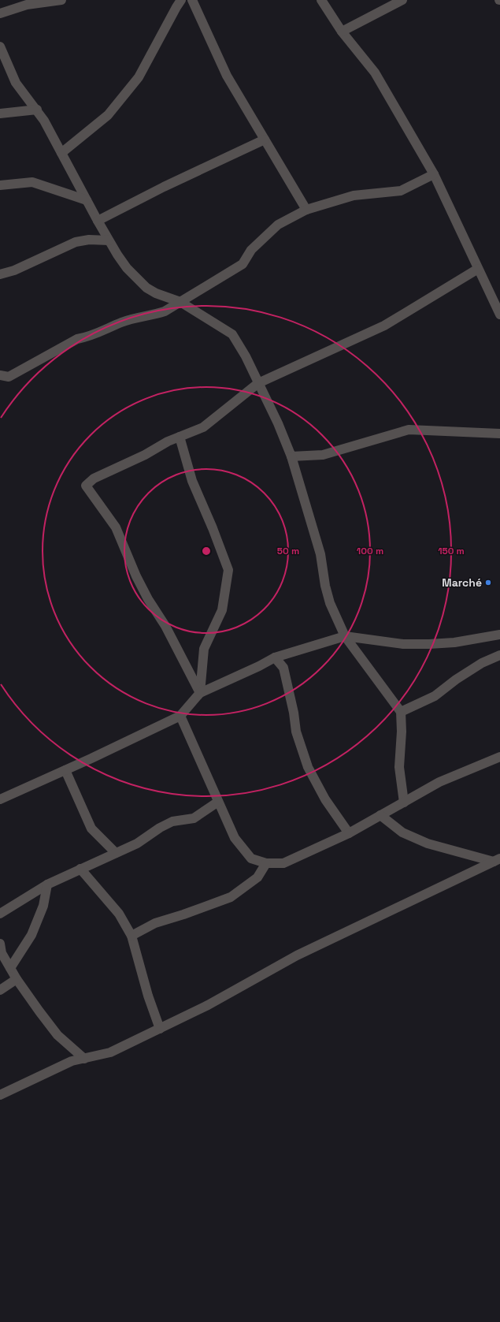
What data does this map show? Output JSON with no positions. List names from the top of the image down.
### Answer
{
  "places": ["Marché"],
  "rings": ["50 m", "100 m", "150 m"]
}
